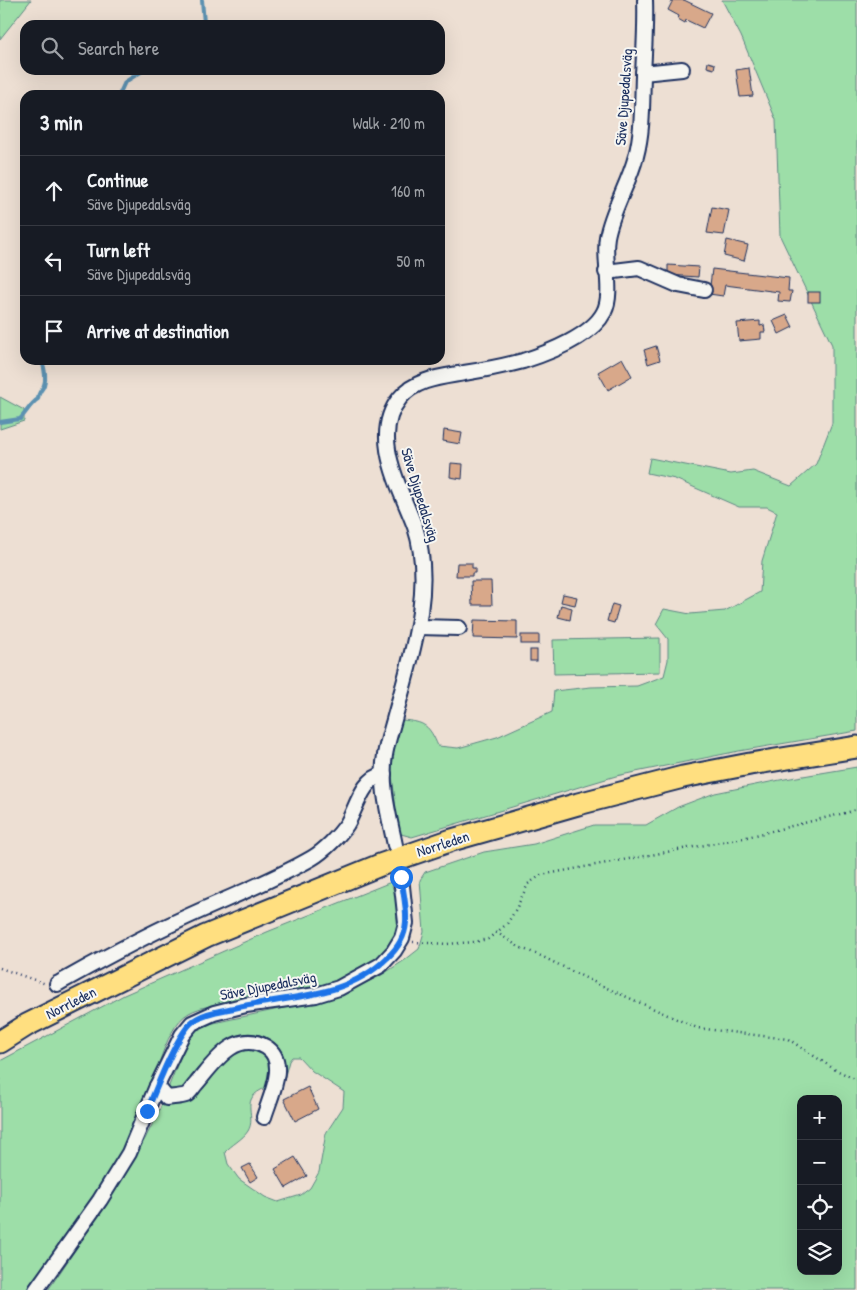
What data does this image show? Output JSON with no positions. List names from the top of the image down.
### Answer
{
  "streets": {
    "highway": ["Norrleden"],
    "street": ["Säve Djupedalsväg"]
  },
  "page": {
    "search": "Search here",
    "heading": ["3 min", "Walk · 210 m"],
    "list": [
      ["Continue", "Säve Djupedalsväg", "160 m"],
      ["Turn left", "Säve Djupedalsväg", "50 m"],
      "Arrive at destination"
    ],
    "map_buttons": ["+", "−"]
  }
}
